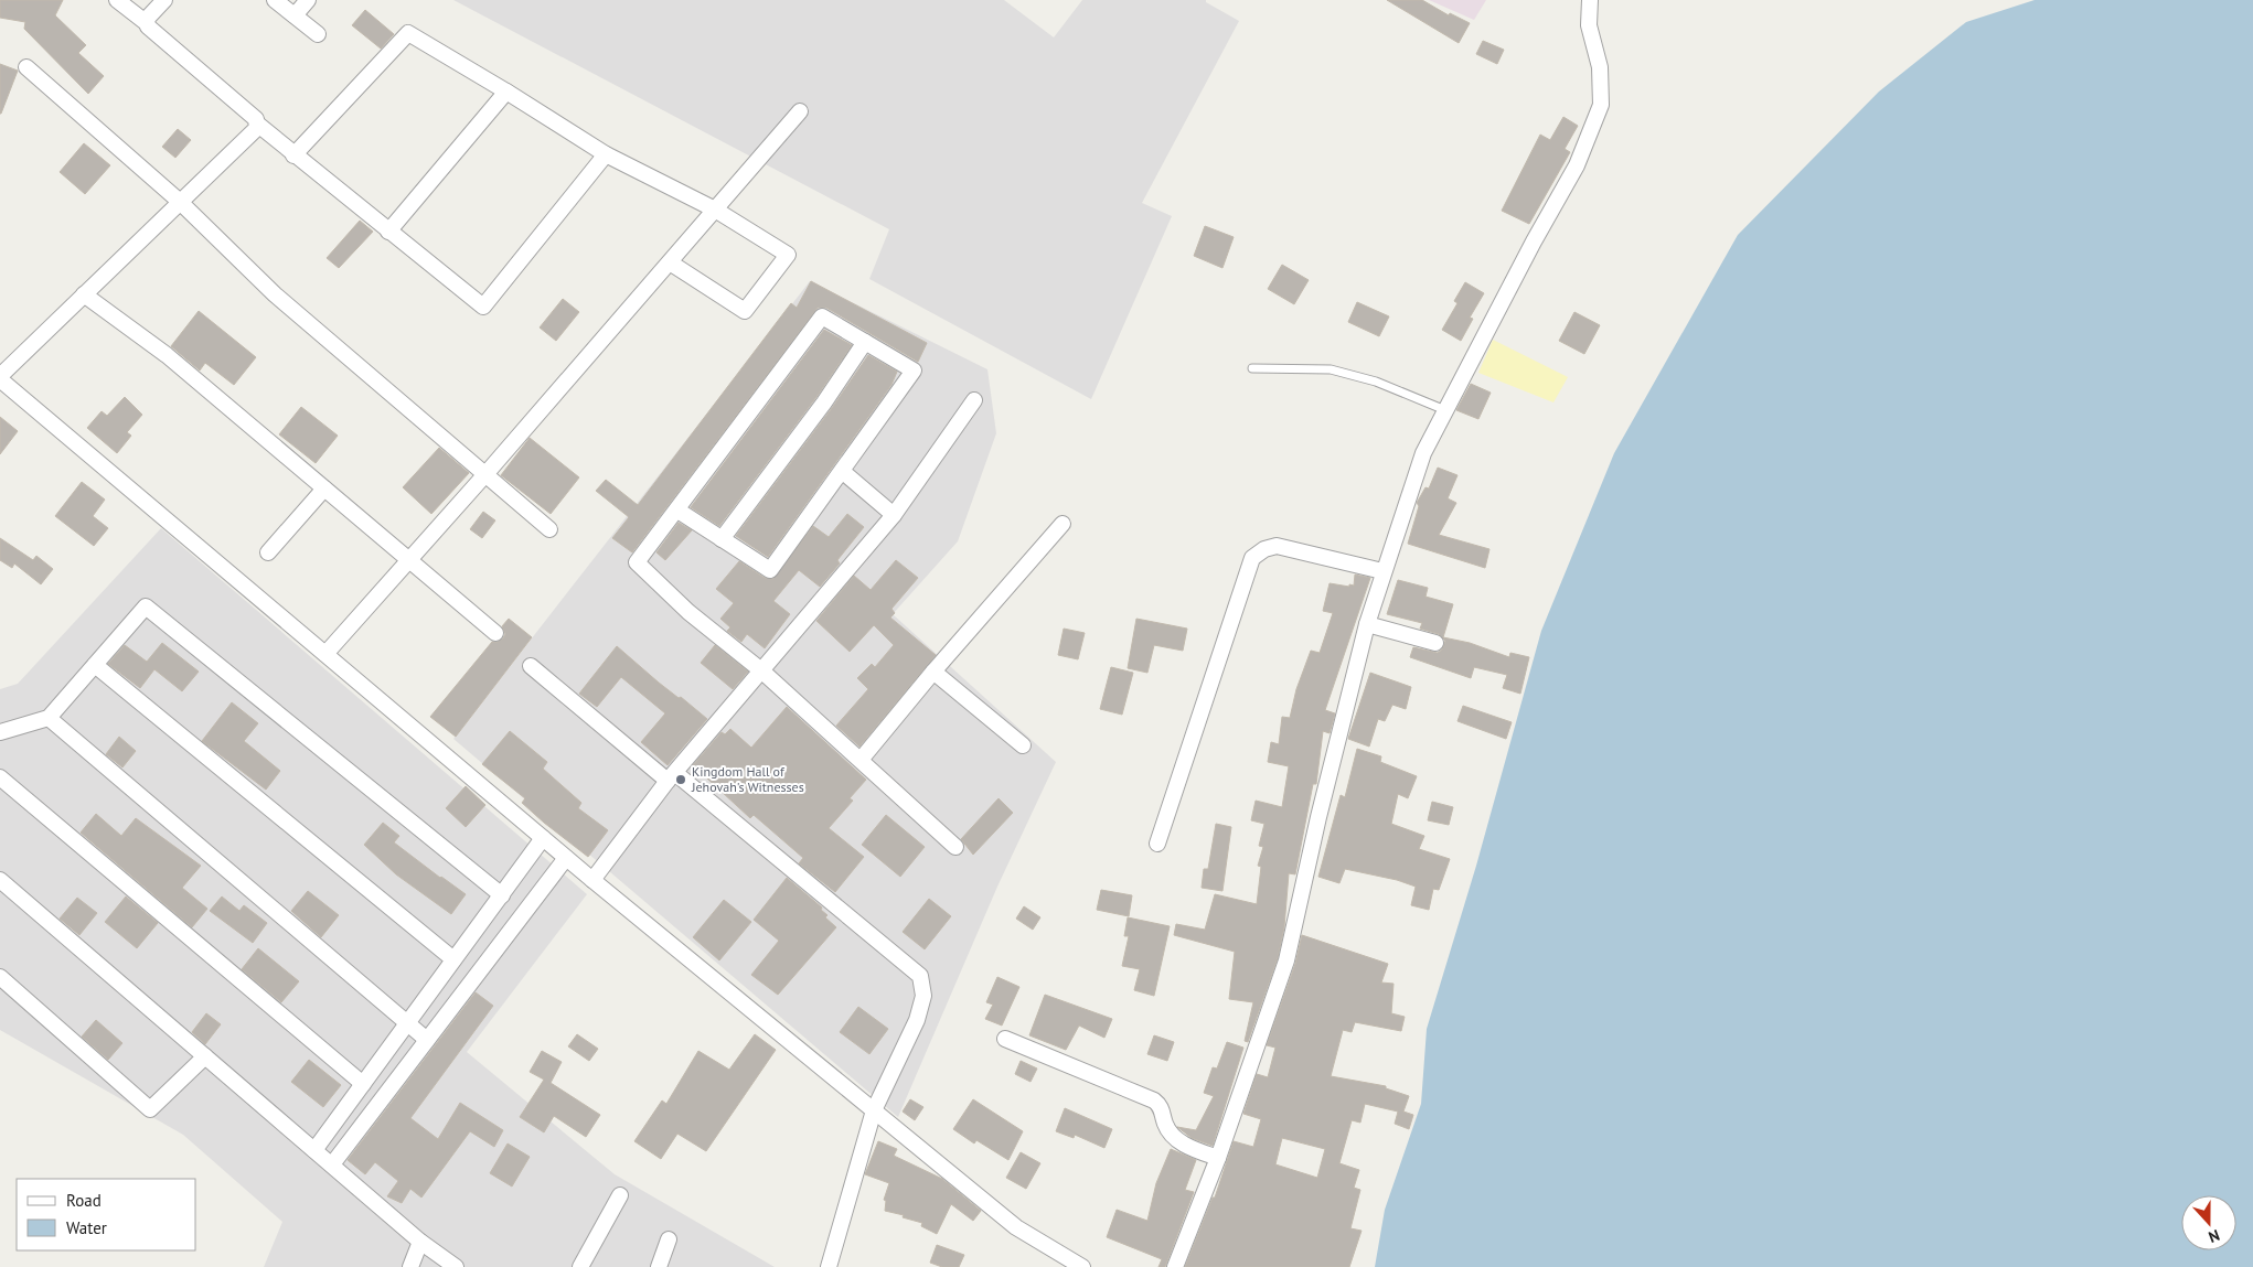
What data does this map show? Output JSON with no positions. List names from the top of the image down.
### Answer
{
  "places": ["Kingdom Hall of Jehovah's Witnesses"],
  "legend": ["Road", "Water"],
  "north": "bottom"
}
